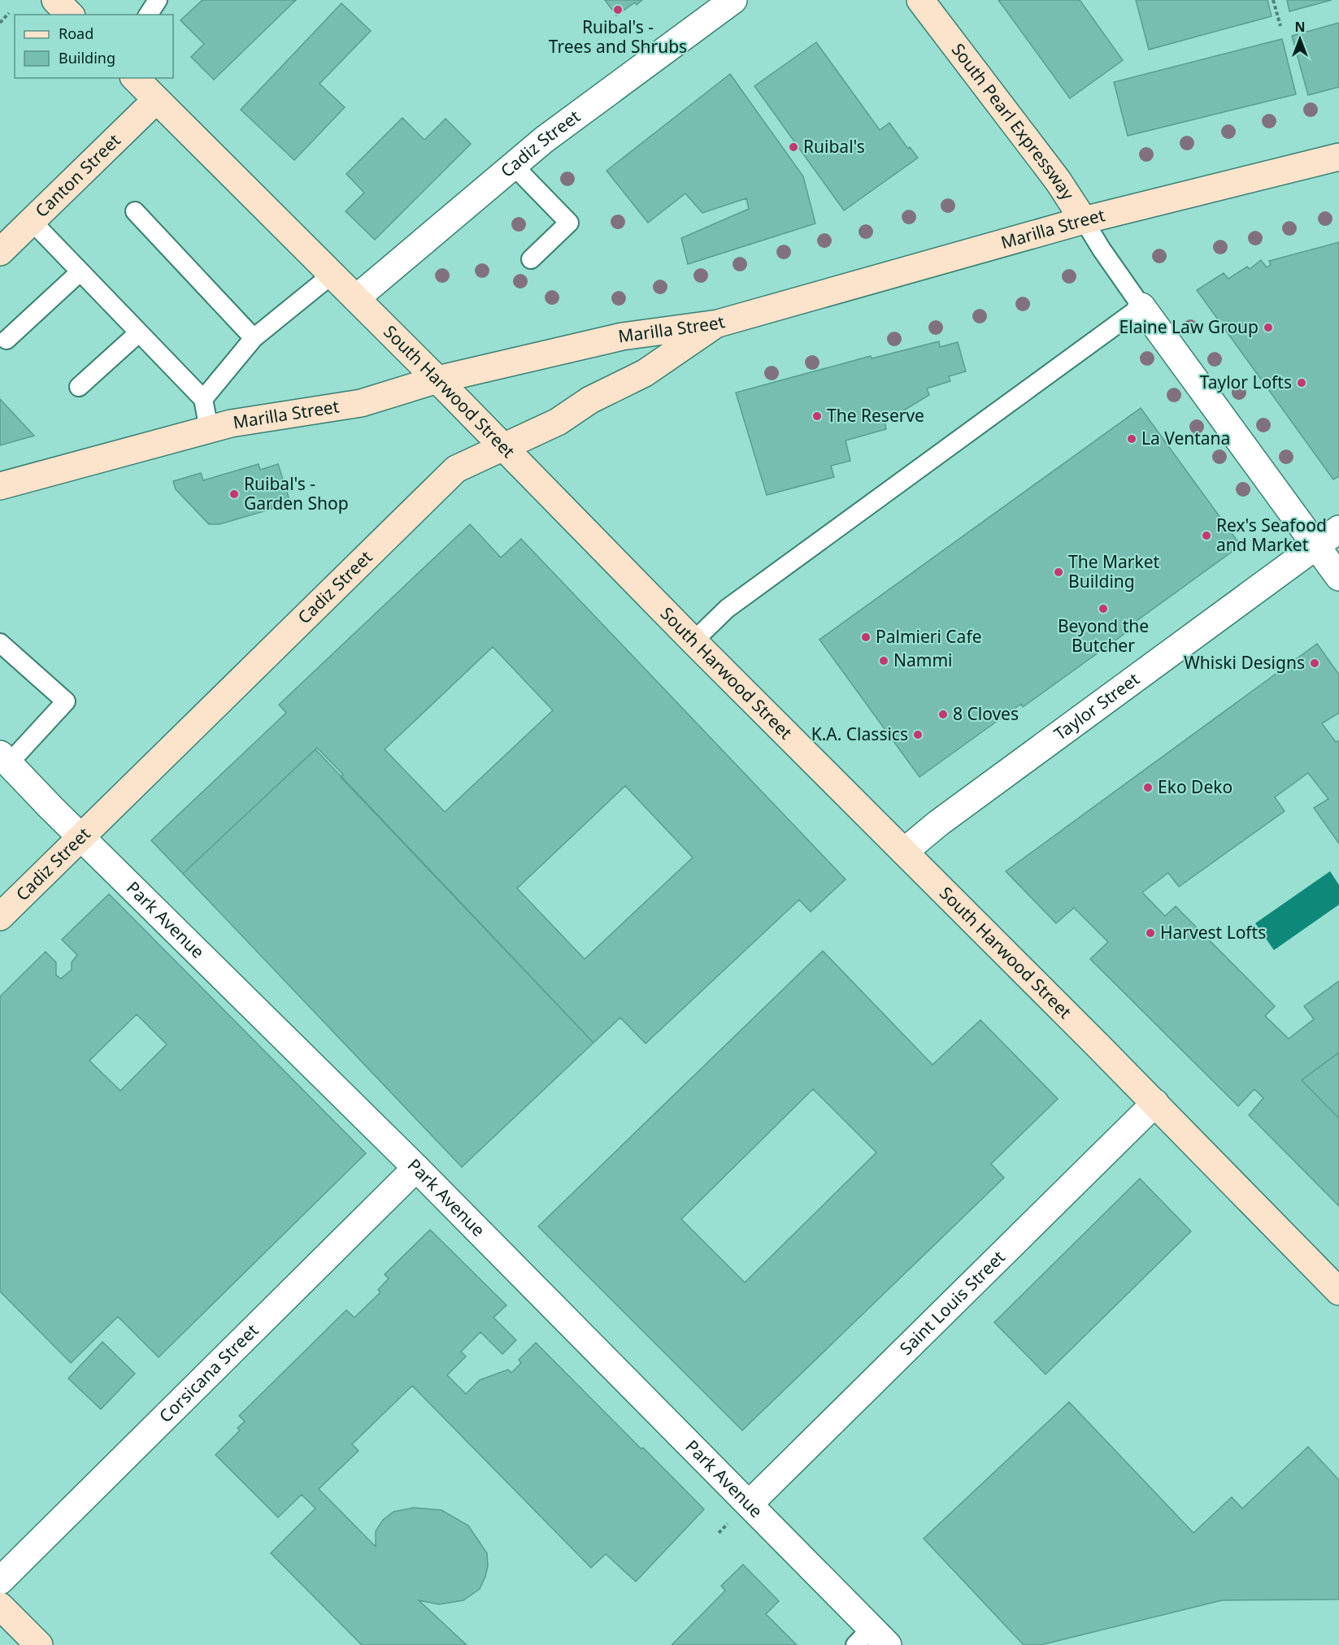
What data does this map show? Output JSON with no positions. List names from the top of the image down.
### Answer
{
  "streets": {
    "main road": [
      "South Pearl Expressway",
      "Cadiz Street",
      "Canton Street",
      "Marilla Street",
      "South Harwood Street"
    ],
    "street": [
      "Taylor Street",
      "Park Avenue",
      "Saint Louis Street",
      "Corsicana Street"
    ]
  },
  "crossings": [
    ["South Pearl Expressway", "Marilla Street"],
    ["South Pearl Expressway", "Taylor Street"],
    ["Cadiz Street", "Marilla Street"],
    ["Cadiz Street", "South Harwood Street"],
    ["Cadiz Street", "Park Avenue"],
    ["Canton Street", "South Harwood Street"],
    ["Marilla Street", "South Harwood Street"],
    ["South Harwood Street", "Taylor Street"],
    ["South Harwood Street", "Saint Louis Street"],
    ["Park Avenue", "Saint Louis Street"],
    ["Park Avenue", "Corsicana Street"]
  ],
  "places": [
    "Ruibal's - Trees and Shrubs",
    "Ruibal's",
    "Elaine Law Group",
    "Taylor Lofts",
    "The Reserve",
    "La Ventana",
    "Ruibal's - Garden Shop",
    "Rex's Seafood and Market",
    "The Market Building",
    "Beyond the Butcher",
    "Palmieri Cafe",
    "Nammi",
    "Whiski Designs",
    "8 Cloves",
    "K.A. Classics",
    "Eko Deko",
    "Harvest Lofts"
  ],
  "legend": ["Road", "Building"],
  "north": "top"
}
